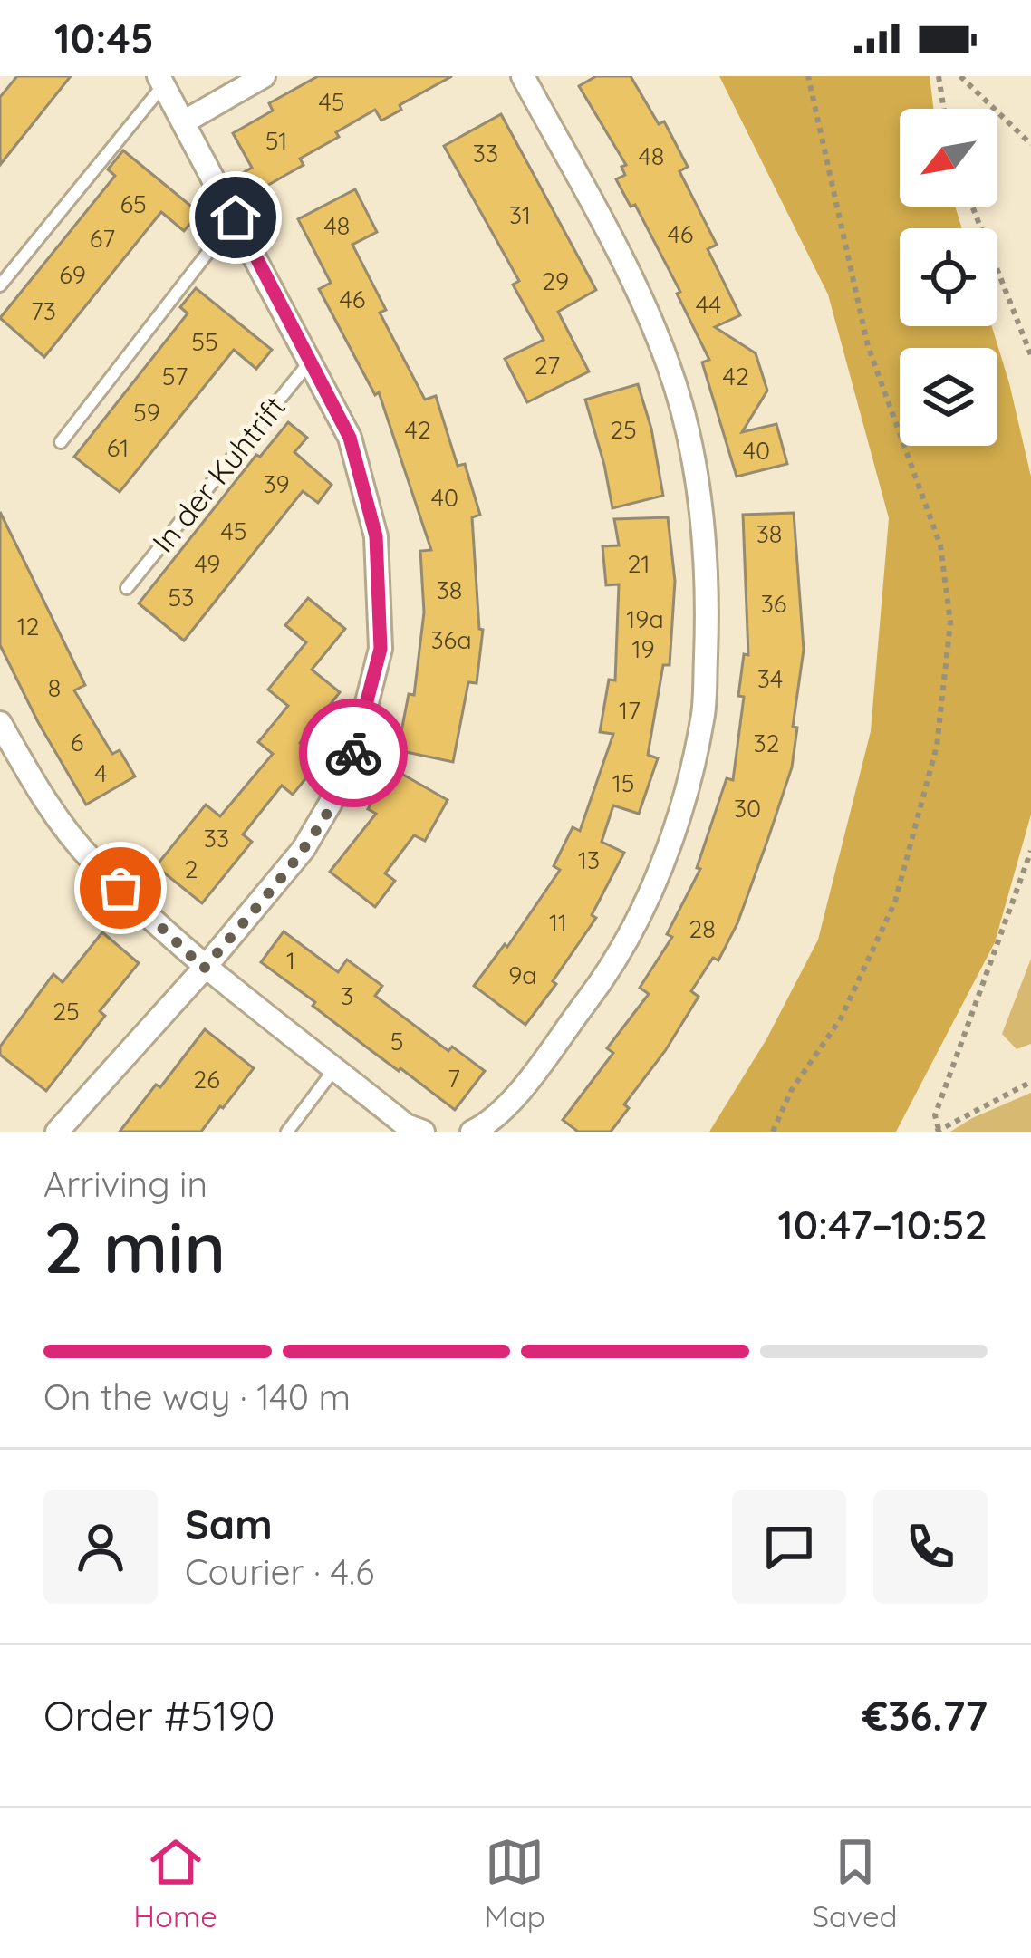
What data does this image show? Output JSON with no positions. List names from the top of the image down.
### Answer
{
  "streets": {
    "street": ["In der Kuhtrift"]
  },
  "house_numbers": [
    "45",
    "51",
    "33",
    "48",
    "65",
    "31",
    "48",
    "46",
    "67",
    "69",
    "29",
    "46",
    "44",
    "73",
    "55",
    "27",
    "57",
    "42",
    "59",
    "42",
    "25",
    "61",
    "40",
    "39",
    "40",
    "45",
    "38",
    "49",
    "21",
    "38",
    "53",
    "36",
    "19a",
    "12",
    "36a",
    "19",
    "34",
    "8",
    "17",
    "6",
    "32",
    "4",
    "15",
    "30",
    "33",
    "13",
    "2",
    "11",
    "28",
    "1",
    "9a",
    "3",
    "25",
    "5",
    "7",
    "26"
  ],
  "north": "bottom left",
  "page": {
    "status": "10:45",
    "heading": ["2 min", "Arriving in", "10:47–10:52"],
    "panel": [
      "Sam",
      "Courier · 4.6",
      "Order #5190",
      "€36.77"
    ],
    "bar": "On the way · 140 m",
    "tabs": ["Home", "Map", "Saved"]
  }
}
